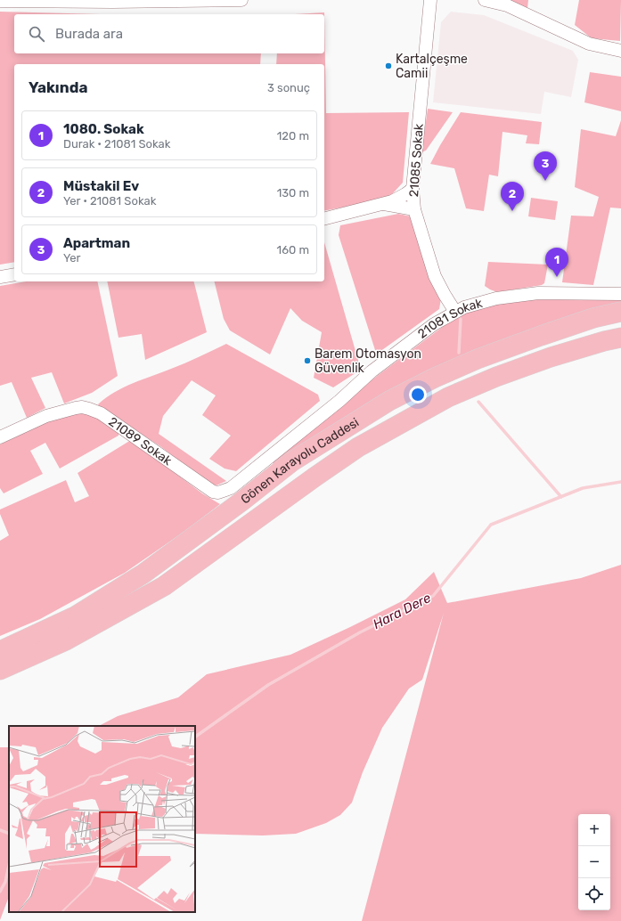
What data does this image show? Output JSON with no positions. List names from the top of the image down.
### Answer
{
  "streets": {
    "highway": ["Gönen Karayolu Caddesi"],
    "street": ["21085 Sokak", "21081 Sokak", "21089 Sokak"]
  },
  "crossings": [
    ["21085 Sokak", "21081 Sokak"],
    ["21081 Sokak", "21089 Sokak"]
  ],
  "water": ["Hara Dere"],
  "places": ["Kartalçeşme Camii", "Barem Otomasyon Güvenlik"],
  "page": {
    "search": "Burada ara",
    "heading": ["Yakında", "3 sonuç"],
    "list": [
      {
        "mark": "1",
        "name": "1080. Sokak",
        "note": "Durak · 21081 Sokak",
        "value": "120 m"
      },
      {
        "mark": "2",
        "name": "Müstakil Ev",
        "note": "Yer · 21081 Sokak",
        "value": "130 m"
      },
      {
        "mark": "3",
        "name": "Apartman",
        "note": "Yer",
        "value": "160 m"
      }
    ],
    "pins": ["3", "2", "1"],
    "map_buttons": ["+", "−"]
  }
}
